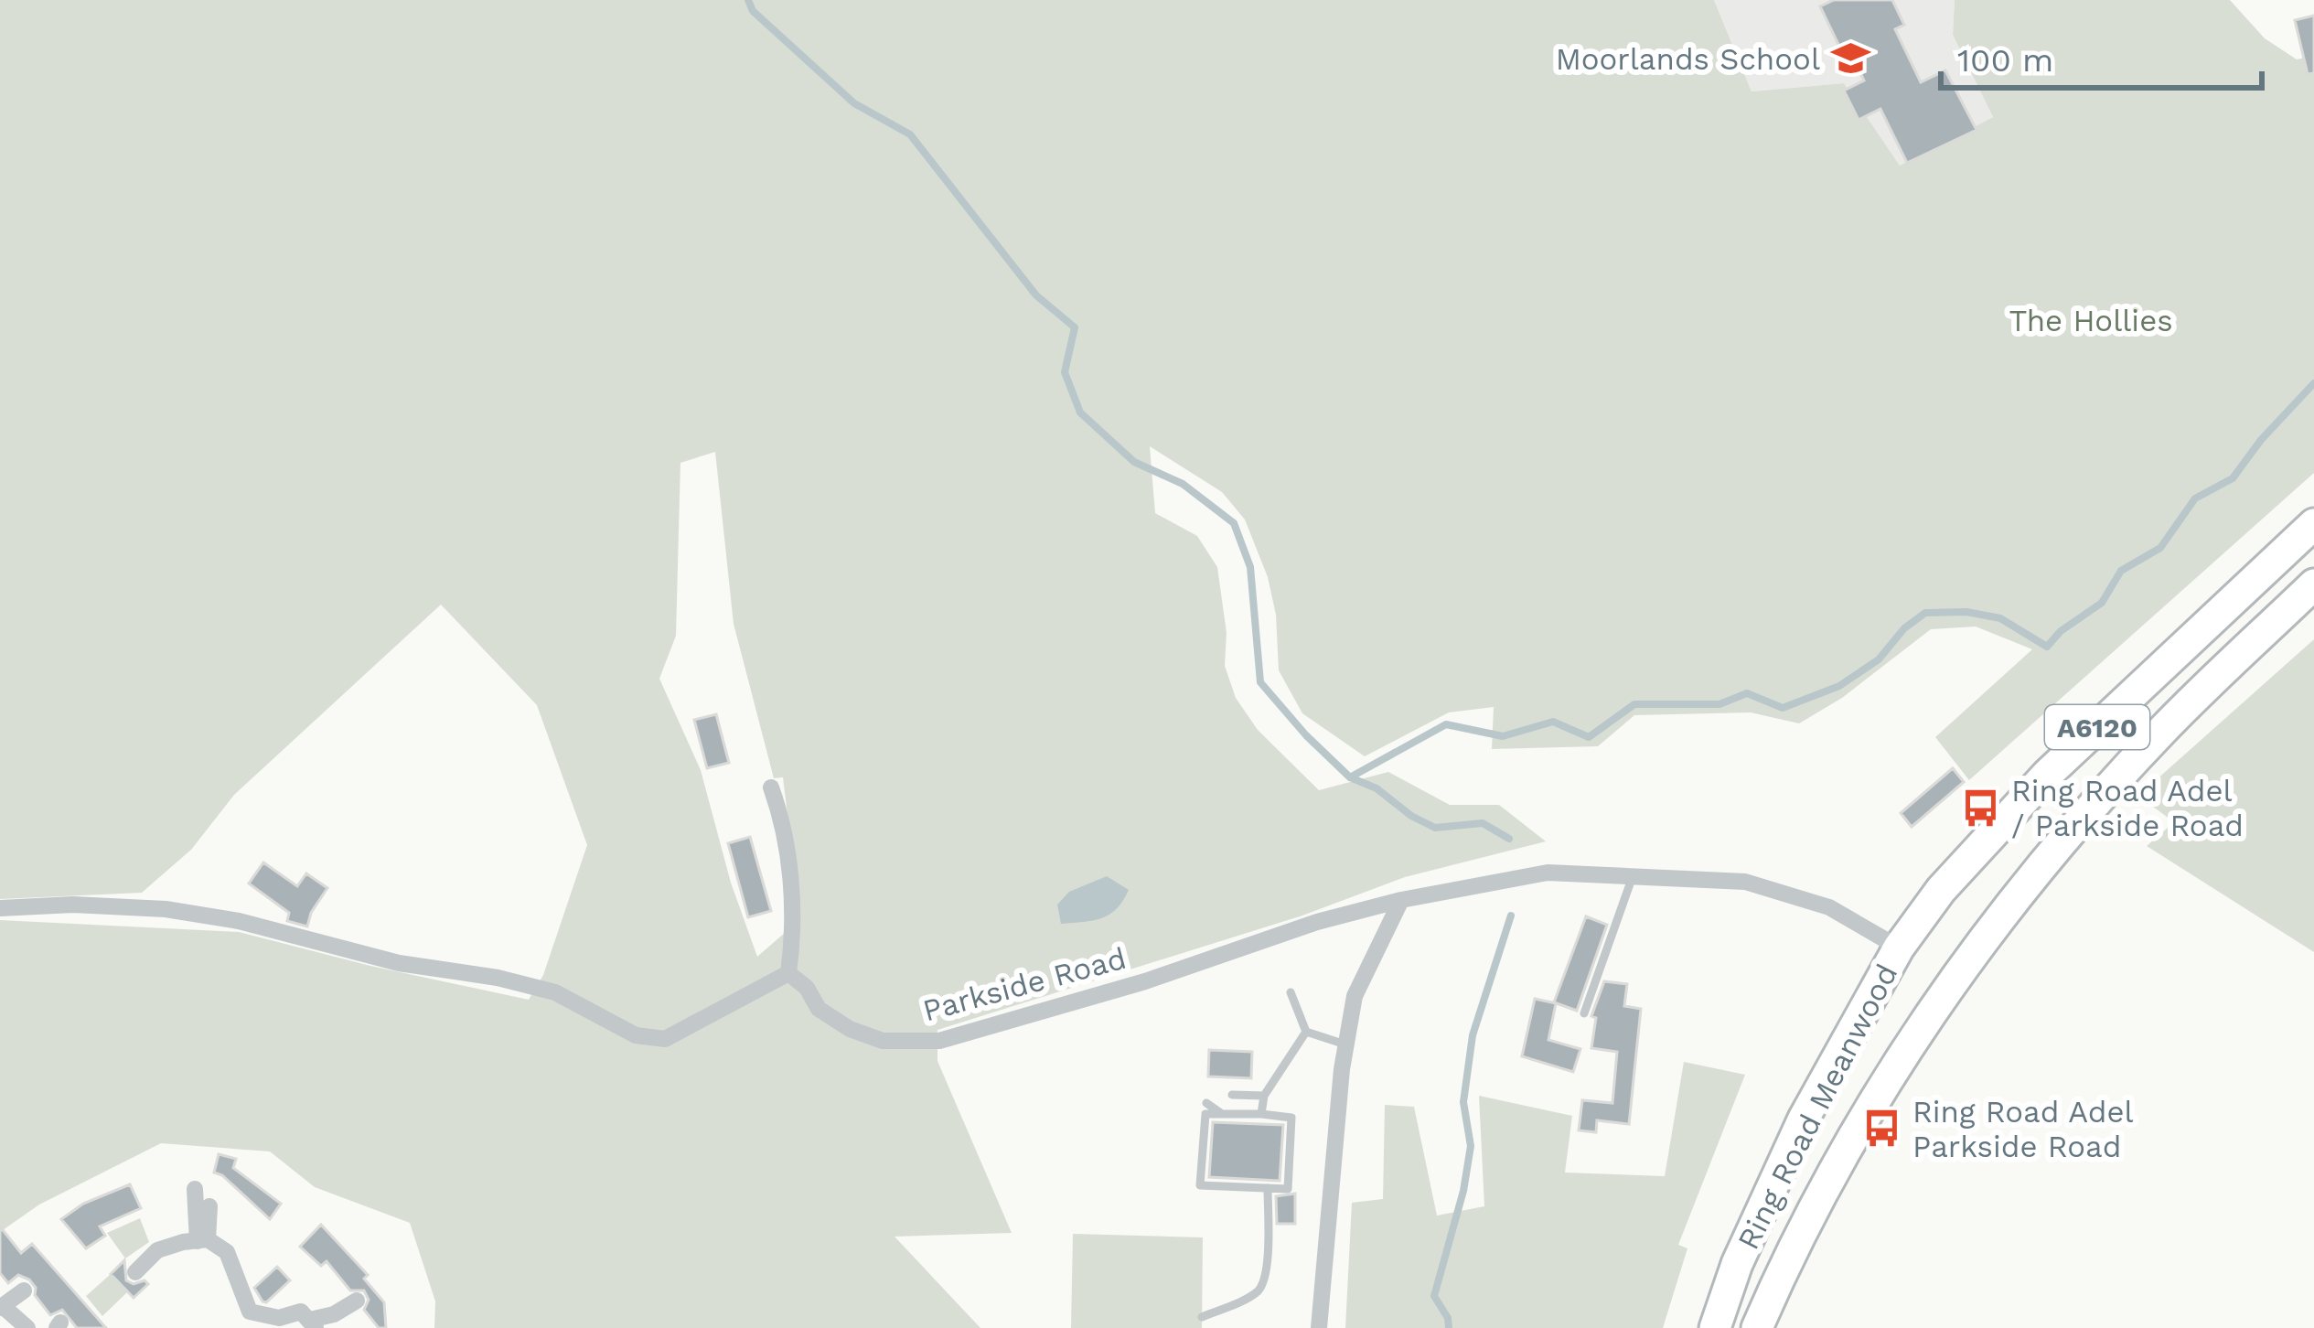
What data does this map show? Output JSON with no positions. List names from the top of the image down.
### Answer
{
  "streets": {
    "highway": ["A6120", "Ring Road Meanwood"],
    "street": ["Parkside Road"]
  },
  "crossings": [
    ["A6120", "Parkside Road"],
    ["A6120", "Ring Road Meanwood"],
    ["Parkside Road", "Ring Road Meanwood"]
  ],
  "parks": ["The Hollies"],
  "places": {
    "school or university": ["Moorlands School"],
    "bus stop": ["Ring Road Adel / Parkside Road", "Ring Road Adel Parkside Road"]
  },
  "scale_bar": "100 m"
}
